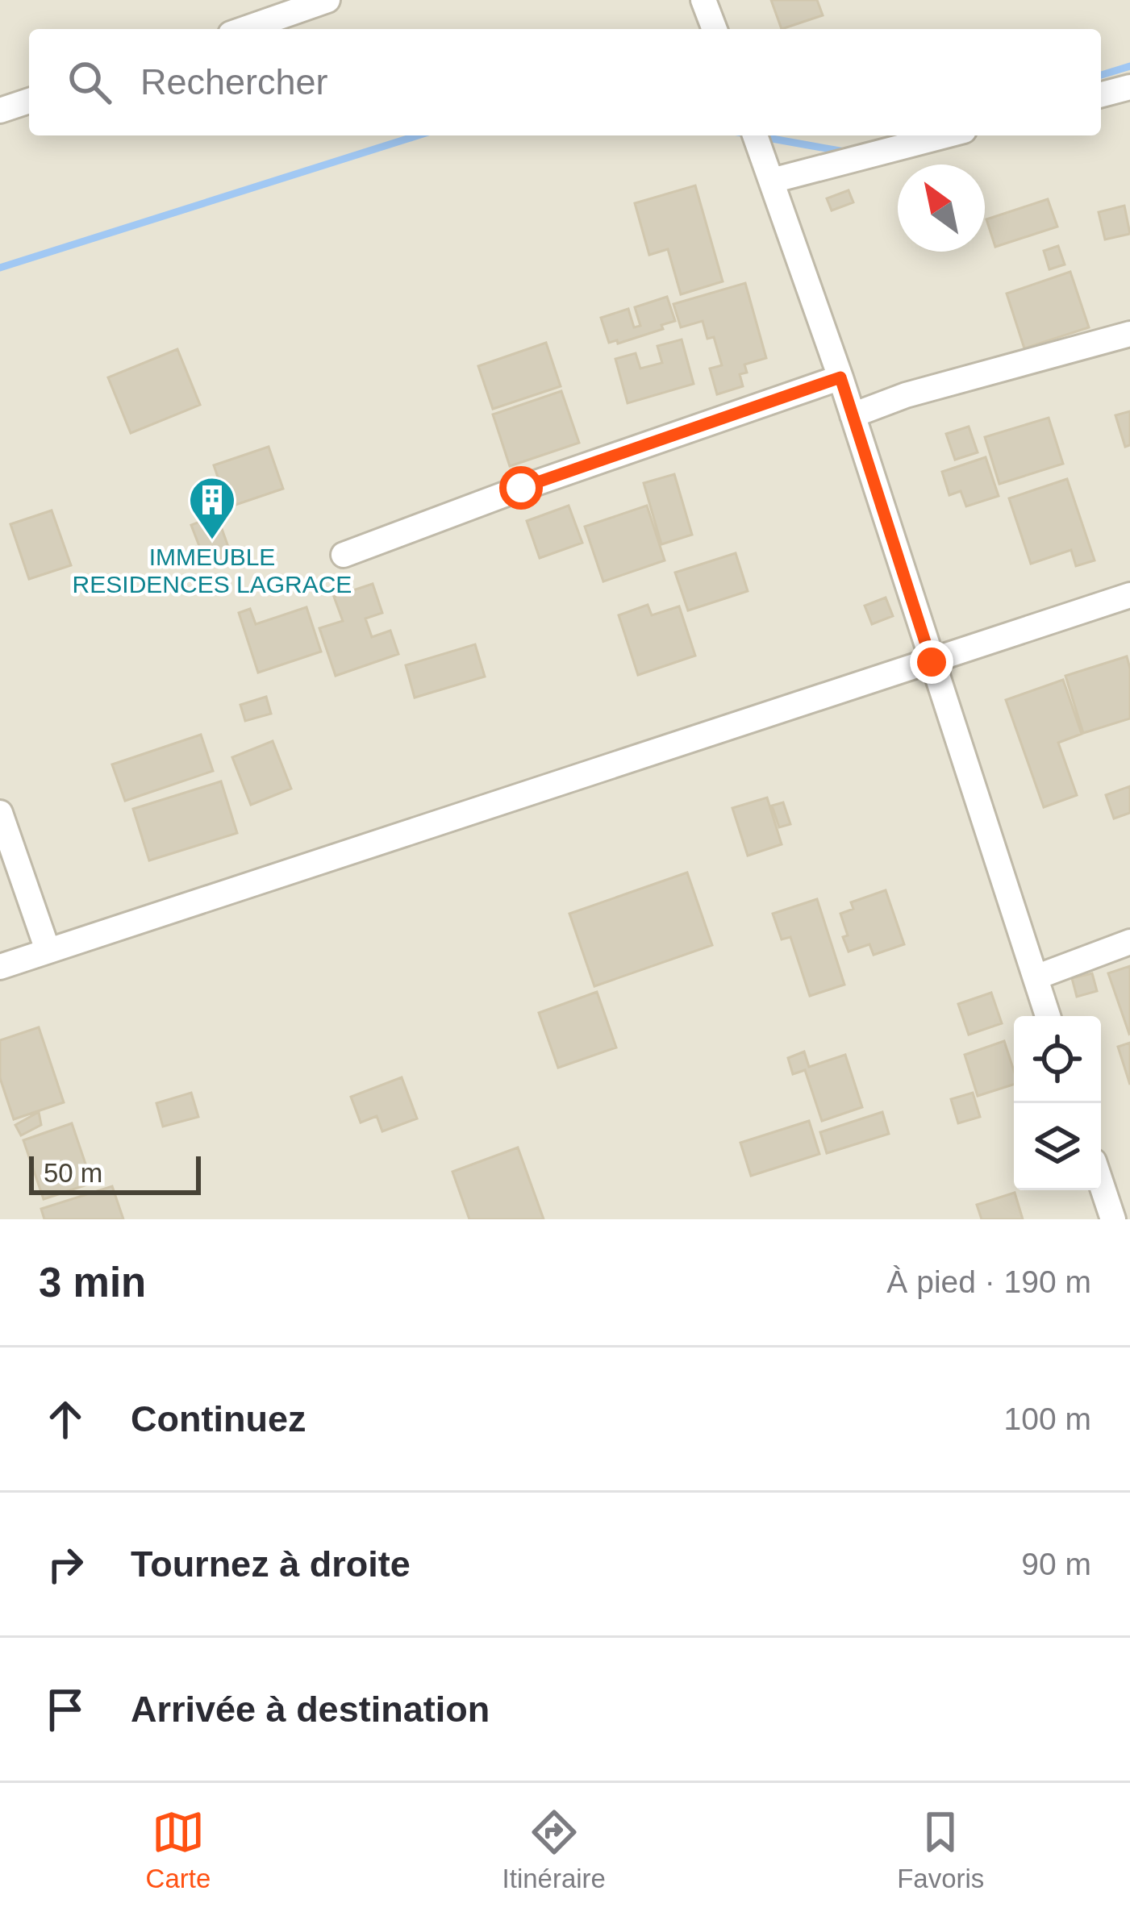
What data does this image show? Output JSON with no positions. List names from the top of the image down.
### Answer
{
  "places": {
    "building": ["IMMEUBLE RESIDENCES LAGRACE"]
  },
  "scale_bar": "50 m",
  "north": "top left",
  "page": {
    "search": "Rechercher",
    "scale": "50 m",
    "heading": ["3 min", "À pied · 190 m"],
    "list": [
      ["Continuez", "100 m"],
      ["Tournez à droite", "90 m"],
      "Arrivée à destination"
    ],
    "nav": ["Carte", "Itinéraire", "Favoris"]
  }
}
